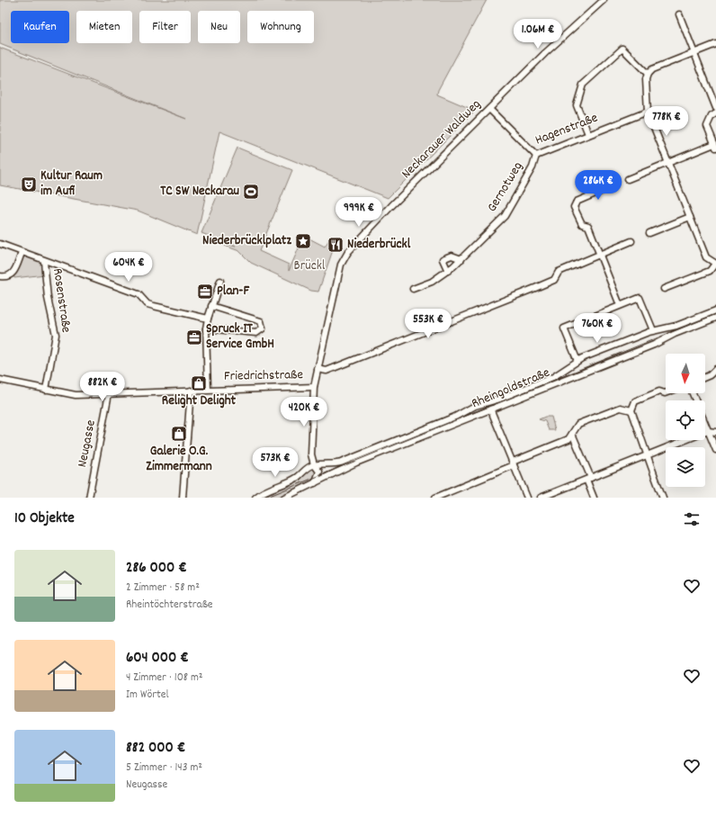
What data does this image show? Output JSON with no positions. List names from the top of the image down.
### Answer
{
  "streets": {
    "street": [
      "Hagenstraße",
      "Neckarauer Waldweg",
      "Gernotweg",
      "Rosenstraße",
      "Friedrichstraße",
      "Rheingoldstraße",
      "Neugasse"
    ]
  },
  "crossings": [
    ["Hagenstraße", "Neckarauer Waldweg"],
    ["Hagenstraße", "Gernotweg"],
    ["Neckarauer Waldweg", "Friedrichstraße"],
    ["Neckarauer Waldweg", "Rheingoldstraße"],
    ["Rosenstraße", "Friedrichstraße"],
    ["Friedrichstraße", "Neugasse"]
  ],
  "parks": ["Brückl"],
  "places": {
    "theatre": ["Kultur Raum im Aufi"],
    "sports": ["TC SW Neckarau"],
    "place": ["Niederbrücklplatz"],
    "restaurant": ["Niederbrückl"],
    "office": ["Plan-F", "Spruck IT Service GmbH"],
    "shop": ["Relight Delight", "Galerie O.G. Zimmermann"]
  },
  "north": "bottom",
  "page": {
    "chip": [
      "Kaufen",
      "Mieten",
      "Filter",
      "Neu",
      "Wohnung"
    ],
    "price": [
      "1.06M €",
      "778K €",
      "286K €",
      "999K €",
      "604K €",
      "553K €",
      "760K €",
      "882K €",
      "420K €",
      "573K €"
    ],
    "heading": "10 Objekte",
    "list": [
      {
        "name": "286 000 €",
        "note": "2 Zimmer · 58 m² · Rheintöchterstraße"
      },
      {
        "name": "604 000 €",
        "note": "4 Zimmer · 108 m² · Im Wörtel"
      },
      {
        "name": "882 000 €",
        "note": "5 Zimmer · 143 m² · Neugasse"
      }
    ]
  }
}
